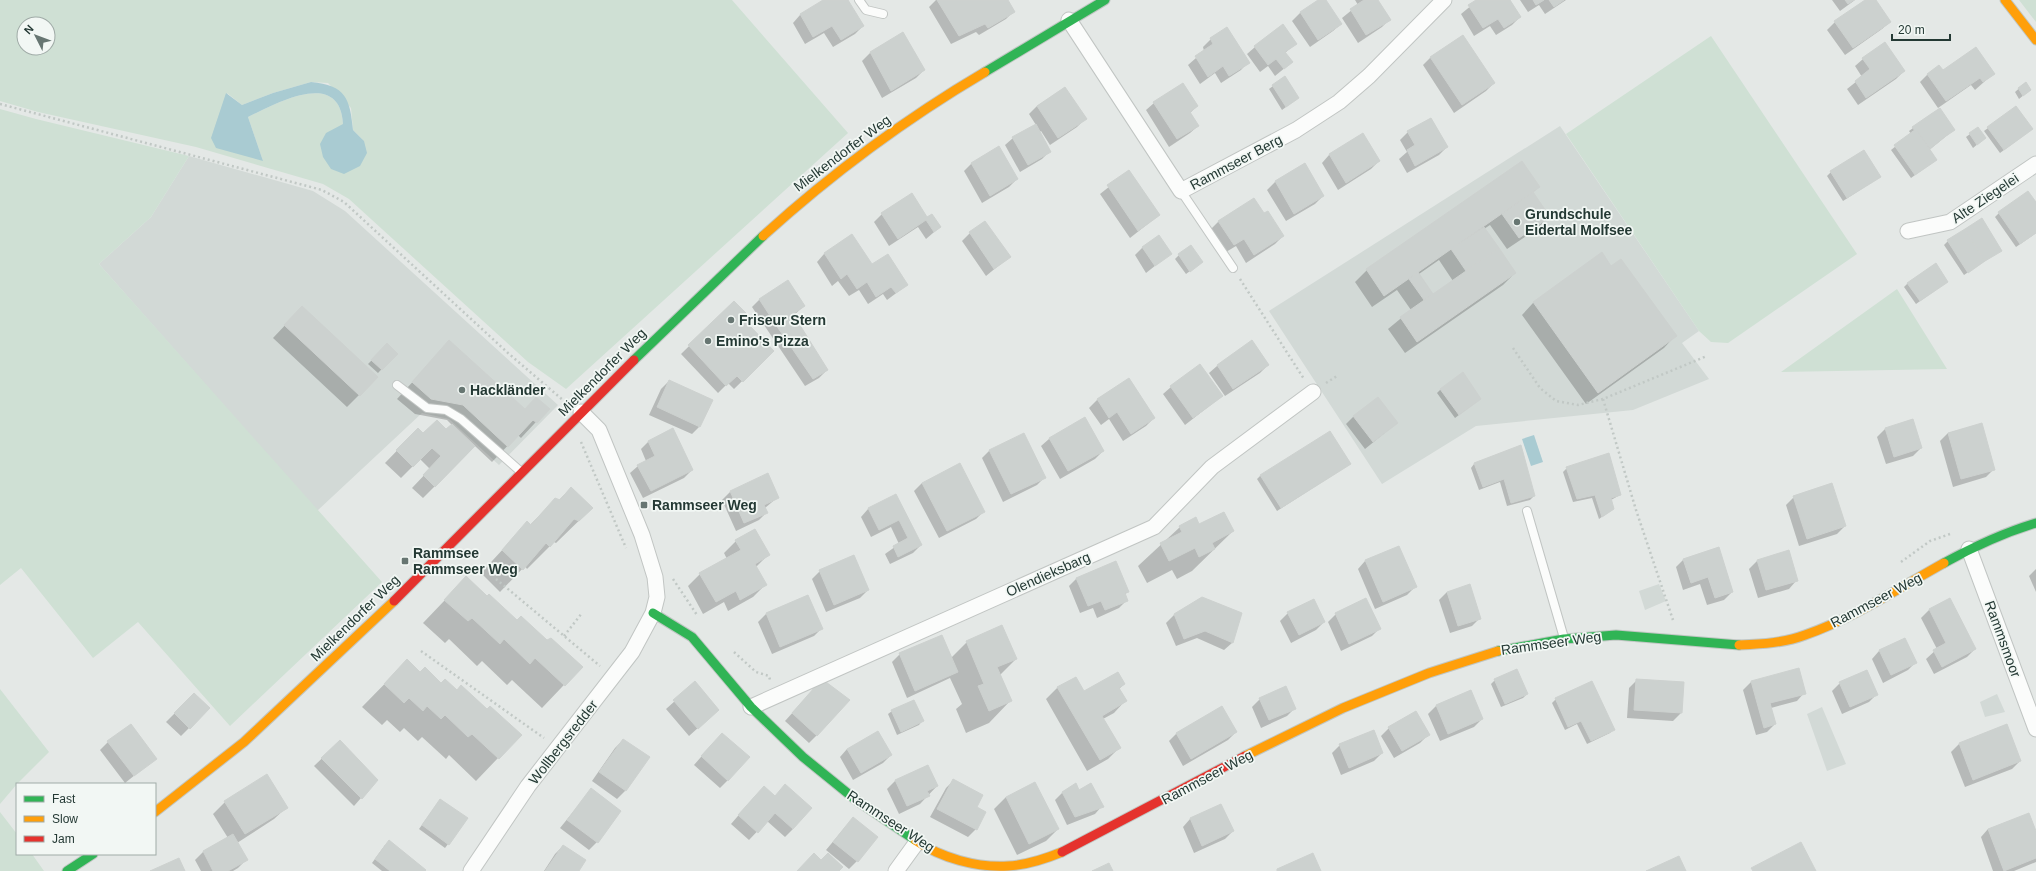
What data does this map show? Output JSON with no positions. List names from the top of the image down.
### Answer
{
  "streets": {
    "street": [
      "Mielkendorfer Weg",
      "Rammseer Berg",
      "Alte Ziegelei",
      "Olendieksbarg",
      "Rammseer Weg",
      "Rammsmoor",
      "Wollbergsredder"
    ]
  },
  "crossings": [
    ["Mielkendorfer Weg", "Rammseer Berg"],
    ["Olendieksbarg", "Rammseer Weg"],
    ["Rammseer Weg", "Rammsmoor"],
    ["Rammseer Weg", "Wollbergsredder"]
  ],
  "places": {
    "other": [
      "Grundschule Eidertal Molfsee",
      "Friseur Stern",
      "Emino's Pizza",
      "Hackländer"
    ],
    "transit": ["Rammseer Weg", "Rammsee Rammseer Weg"]
  },
  "legend": ["Fast", "Slow", "Jam"],
  "scale_bar": "20 m",
  "north": "top left"
}
